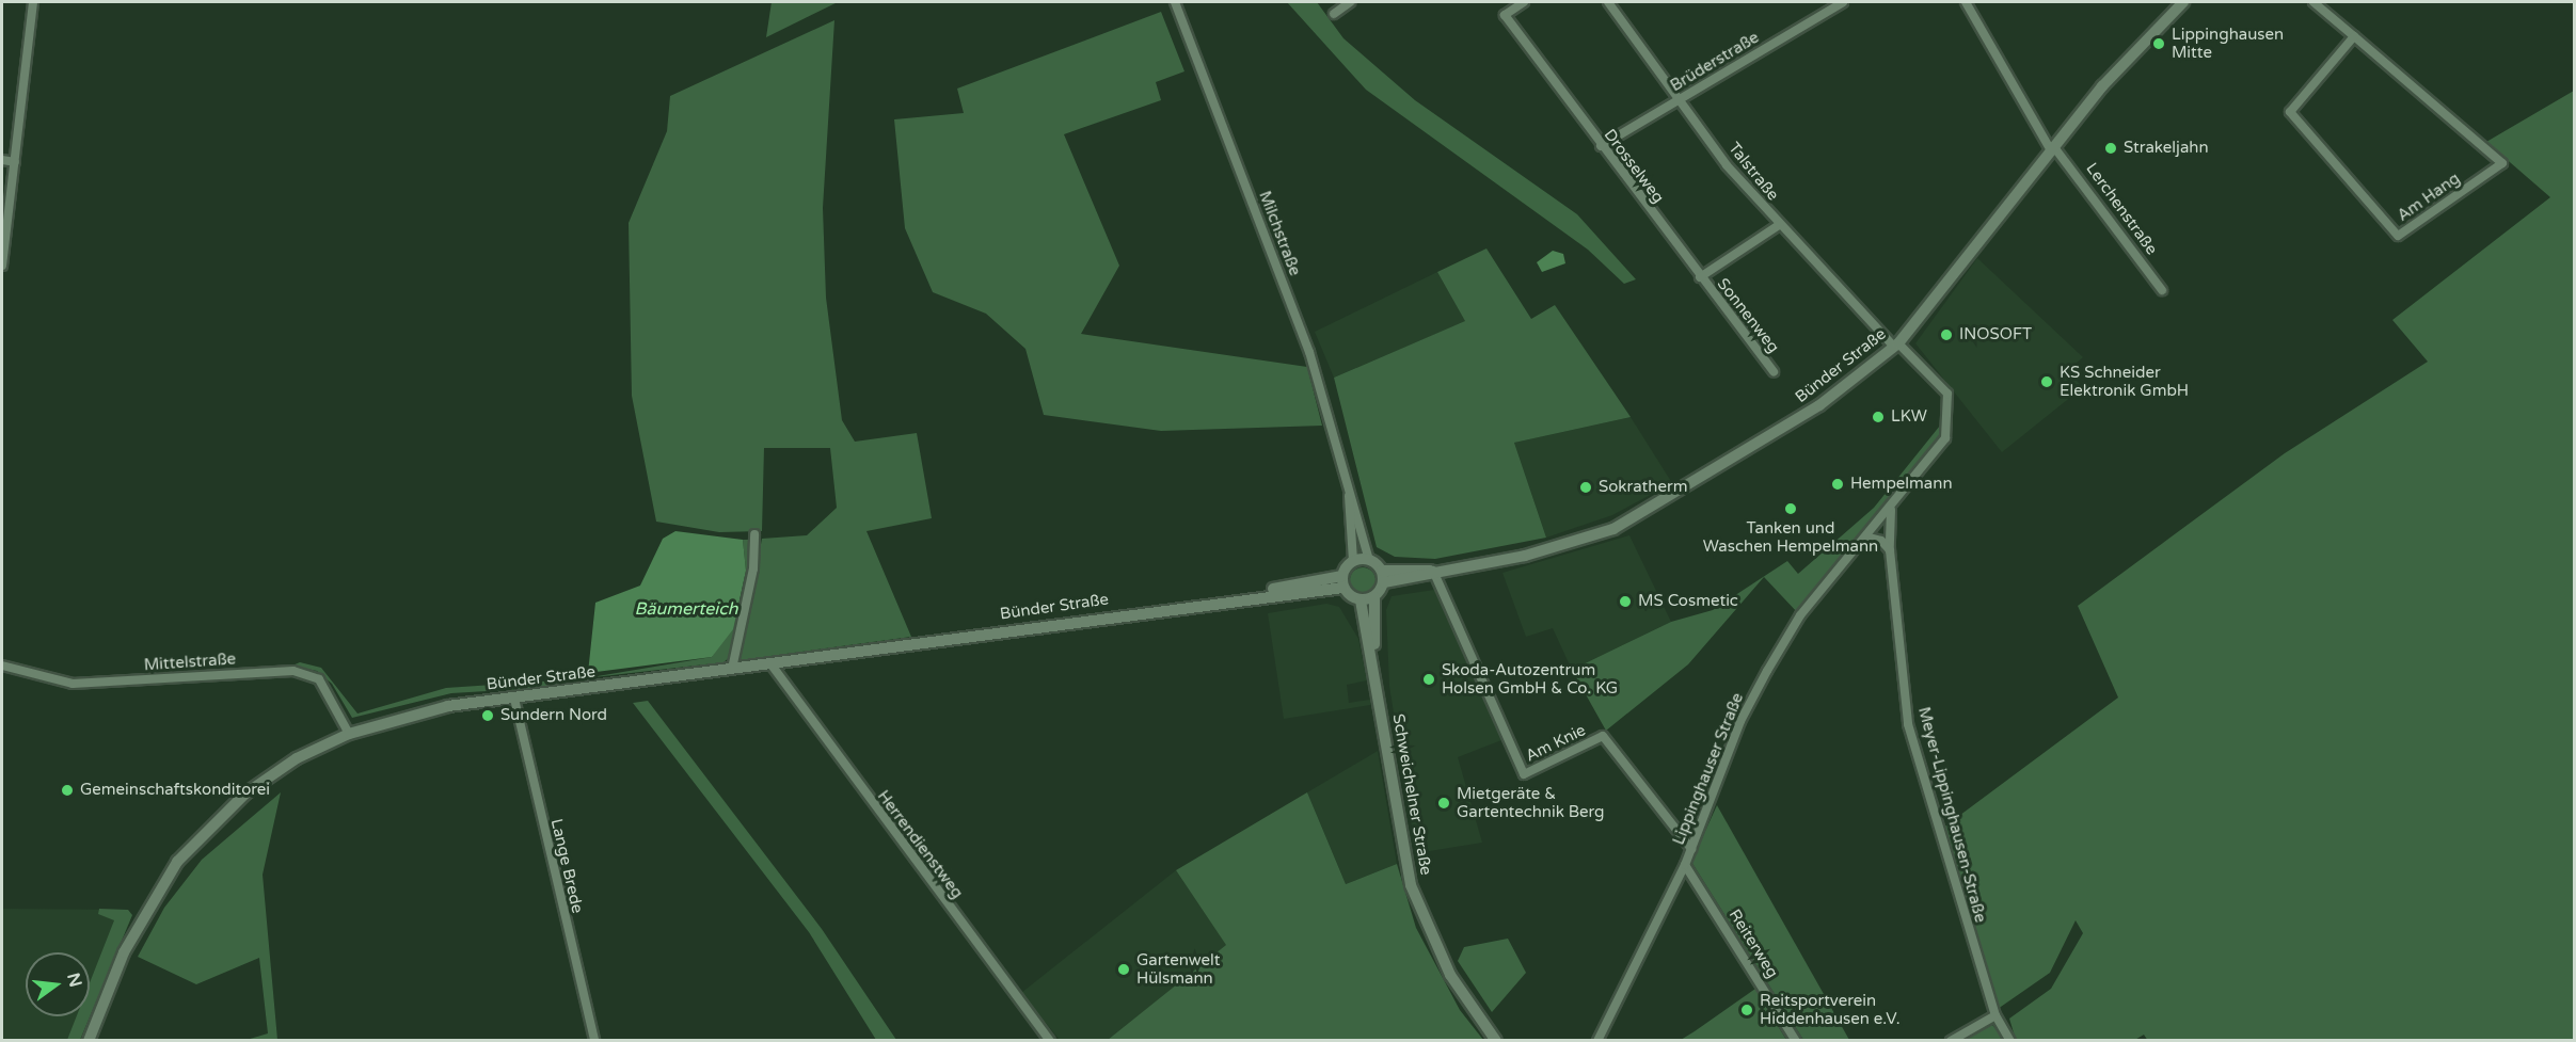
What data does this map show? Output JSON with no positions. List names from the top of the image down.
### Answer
{
  "streets": {
    "main road": ["Bünder Straße", "Schweichelner Straße"],
    "street": [
      "Brüderstraße",
      "Drosselweg",
      "Talstraße",
      "Am Hang",
      "Lerchenstraße",
      "Milchstraße",
      "Sonnenweg",
      "Mittelstraße",
      "Am Knie",
      "Lippinghauser Straße",
      "Meyer-Lippinghausen-Straße",
      "Herrendienstweg",
      "Lange Brede",
      "Reiterweg"
    ]
  },
  "crossings": [
    ["Brüderstraße", "Drosselweg"],
    ["Brüderstraße", "Talstraße"],
    ["Drosselweg", "Sonnenweg"],
    ["Talstraße", "Bünder Straße"],
    ["Talstraße", "Lippinghauser Straße"],
    ["Lerchenstraße", "Bünder Straße"],
    ["Milchstraße", "Bünder Straße"],
    ["Milchstraße", "Schweichelner Straße"],
    ["Bünder Straße", "Mittelstraße"],
    ["Bünder Straße", "Am Knie"],
    ["Bünder Straße", "Lippinghauser Straße"],
    ["Bünder Straße", "Schweichelner Straße"],
    ["Bünder Straße", "Herrendienstweg"],
    ["Bünder Straße", "Lange Brede"],
    ["Am Knie", "Lippinghauser Straße"],
    ["Lippinghauser Straße", "Meyer-Lippinghausen-Straße"],
    ["Lippinghauser Straße", "Reiterweg"]
  ],
  "water": ["Bäumerteich"],
  "places": [
    "Lippinghausen Mitte",
    "Strakeljahn",
    "INOSOFT",
    "KS Schneider Elektronik GmbH",
    "LKW",
    "Hempelmann",
    "Sokratherm",
    "Tanken und Waschen Hempelmann",
    "MS Cosmetic",
    "Skoda-Autozentrum Holsen GmbH & Co. KG",
    "Sundern Nord",
    "Gemeinschaftskonditorei",
    "Mietgeräte & Gartentechnik Berg",
    "Gartenwelt Hülsmann",
    "Reitsportverein Hiddenhausen e.V."
  ],
  "north": "right"
}
